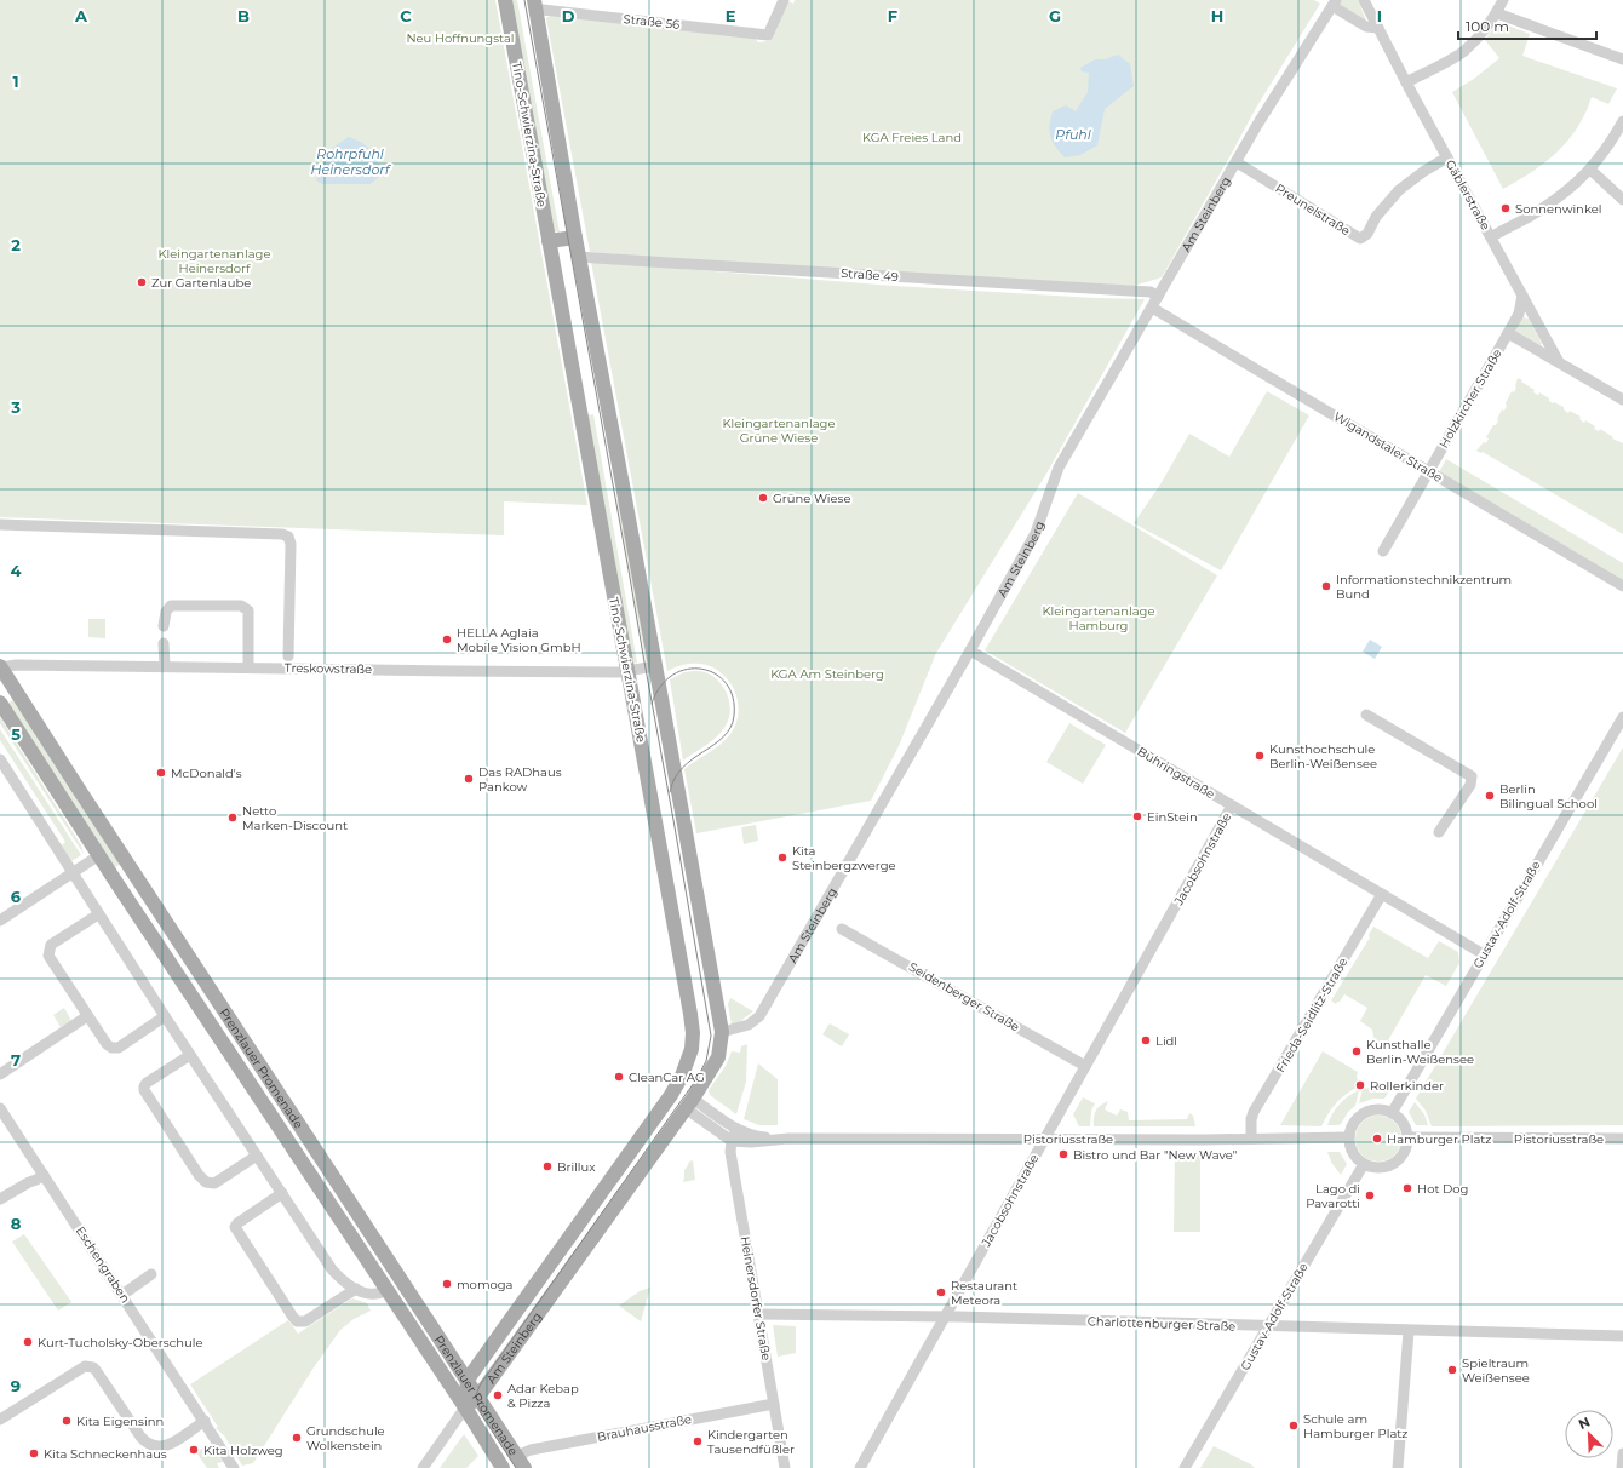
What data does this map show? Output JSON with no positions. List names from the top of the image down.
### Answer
{
  "streets": {
    "main road": ["Tino-Schwierzina-Straße", "Am Steinberg", "Prenzlauer Promenade"],
    "street": [
      "Straße 56",
      "Gäblerstraße",
      "Preunelstraße",
      "Straße 49",
      "Holzkircher Straße",
      "Wigandstaler Straße",
      "Treskowstraße",
      "Bühringstraße",
      "Jacobsohnstraße",
      "Gustav-Adolf-Straße",
      "Seidenberger Straße",
      "Frieda-Seidlitz-Straße",
      "Pistoriusstraße",
      "Eschengraben",
      "Heinersdorfer Straße",
      "Charlottenburger Straße",
      "Brauhausstraße"
    ]
  },
  "crossings": [
    ["Tino-Schwierzina-Straße", "Am Steinberg"],
    ["Tino-Schwierzina-Straße", "Treskowstraße"],
    ["Tino-Schwierzina-Straße", "Pistoriusstraße"],
    ["Gäblerstraße", "Preunelstraße"],
    ["Gäblerstraße", "Holzkircher Straße"],
    ["Preunelstraße", "Am Steinberg"],
    ["Am Steinberg", "Straße 49"],
    ["Am Steinberg", "Wigandstaler Straße"],
    ["Am Steinberg", "Bühringstraße"],
    ["Am Steinberg", "Prenzlauer Promenade"],
    ["Am Steinberg", "Pistoriusstraße"],
    ["Holzkircher Straße", "Wigandstaler Straße"],
    ["Treskowstraße", "Prenzlauer Promenade"],
    ["Bühringstraße", "Jacobsohnstraße"],
    ["Bühringstraße", "Gustav-Adolf-Straße"],
    ["Bühringstraße", "Frieda-Seidlitz-Straße"],
    ["Jacobsohnstraße", "Seidenberger Straße"],
    ["Jacobsohnstraße", "Pistoriusstraße"],
    ["Jacobsohnstraße", "Charlottenburger Straße"],
    ["Gustav-Adolf-Straße", "Pistoriusstraße"],
    ["Gustav-Adolf-Straße", "Charlottenburger Straße"],
    ["Frieda-Seidlitz-Straße", "Pistoriusstraße"],
    ["Prenzlauer Promenade", "Brauhausstraße"],
    ["Pistoriusstraße", "Heinersdorfer Straße"],
    ["Heinersdorfer Straße", "Charlottenburger Straße"],
    ["Heinersdorfer Straße", "Brauhausstraße"]
  ],
  "water": ["Pfuhl", "Rohrpfuhl Heinersdorf"],
  "parks": [
    "Neu Hoffnungstal",
    "KGA Freies Land",
    "Kleingartenanlage Heinersdorf",
    "Kleingartenanlage Grüne Wiese",
    "Kleingartenanlage Hamburg",
    "KGA Am Steinberg"
  ],
  "places": [
    "Sonnenwinkel",
    "Zur Gartenlaube",
    "Grüne Wiese",
    "Informationstechnikzentrum Bund",
    "HELLA Aglaia Mobile Vision GmbH",
    "Kunsthochschule Berlin-Weißensee",
    "McDonald's",
    "Das RADhaus Pankow",
    "Berlin Bilingual School",
    "EinStein",
    "Netto Marken-Discount",
    "Kita Steinbergzwerge",
    "Lidl",
    "Kunsthalle Berlin-Weißensee",
    "CleanCar AG",
    "Rollerkinder",
    "Hamburger Platz",
    "Bistro und Bar \"New Wave\"",
    "Brillux",
    "Hot Dog",
    "Lago di Pavarotti",
    "momoga",
    "Restaurant Meteora",
    "Kurt-Tucholsky-Oberschule",
    "Spieltraum Weißensee",
    "Adar Kebap & Pizza",
    "Kita Eigensinn",
    "Schule am Hamburger Platz",
    "Grundschule Wolkenstein",
    "Kindergarten Tausendfüßler",
    "Kita Holzweg",
    "Kita Schneckenhaus"
  ],
  "scale_bar": "100 m",
  "north": "top left",
  "grid": {
    "columns": [
      "A",
      "B",
      "C",
      "D",
      "E",
      "F",
      "G",
      "H",
      "I"
    ],
    "rows": [
      "1",
      "2",
      "3",
      "4",
      "5",
      "6",
      "7",
      "8",
      "9"
    ]
  }
}
